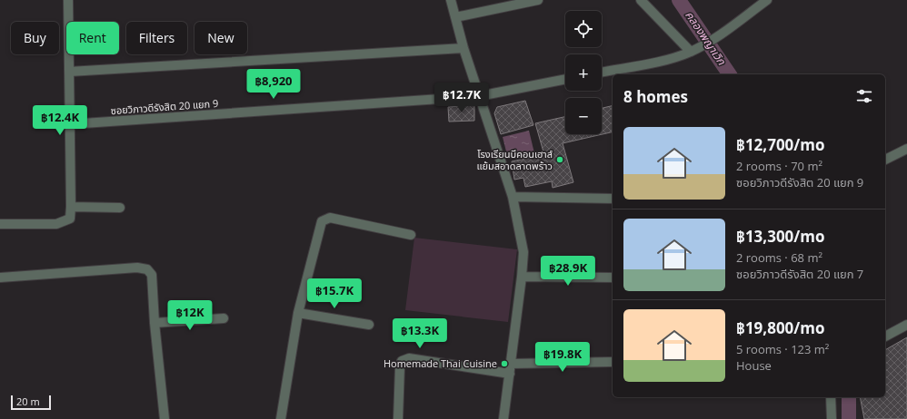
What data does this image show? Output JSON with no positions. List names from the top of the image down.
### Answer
{
  "streets": {
    "street": ["ซอยวิภาวดีรังสิต 20 แยก 9"]
  },
  "water": ["คลองพญาเวิก"],
  "places": ["โรงเรียนบีคอนเฮาส์ แย้มสอาดลาดพร้าว", "Homemade Thai Cuisine"],
  "scale_bar": "20 m",
  "page": {
    "map_buttons": ["+", "−"],
    "chip": [
      "Buy",
      "Rent",
      "Filters",
      "New"
    ],
    "price": [
      "฿8,920",
      "฿12.7K",
      "฿12.4K",
      "฿28.9K",
      "฿15.7K",
      "฿12K",
      "฿13.3K",
      "฿19.8K"
    ],
    "heading": "8 homes",
    "list": [
      {
        "name": "฿12,700/mo",
        "note": "2 rooms · 70 m² · ซอยวิภาวดีรังสิต 20 แยก 9"
      },
      {
        "name": "฿13,300/mo",
        "note": "2 rooms · 68 m² · ซอยวิภาวดีรังสิต 20 แยก 7"
      },
      {
        "name": "฿19,800/mo",
        "note": "5 rooms · 123 m² · House"
      }
    ],
    "scale": "20 m"
  }
}
